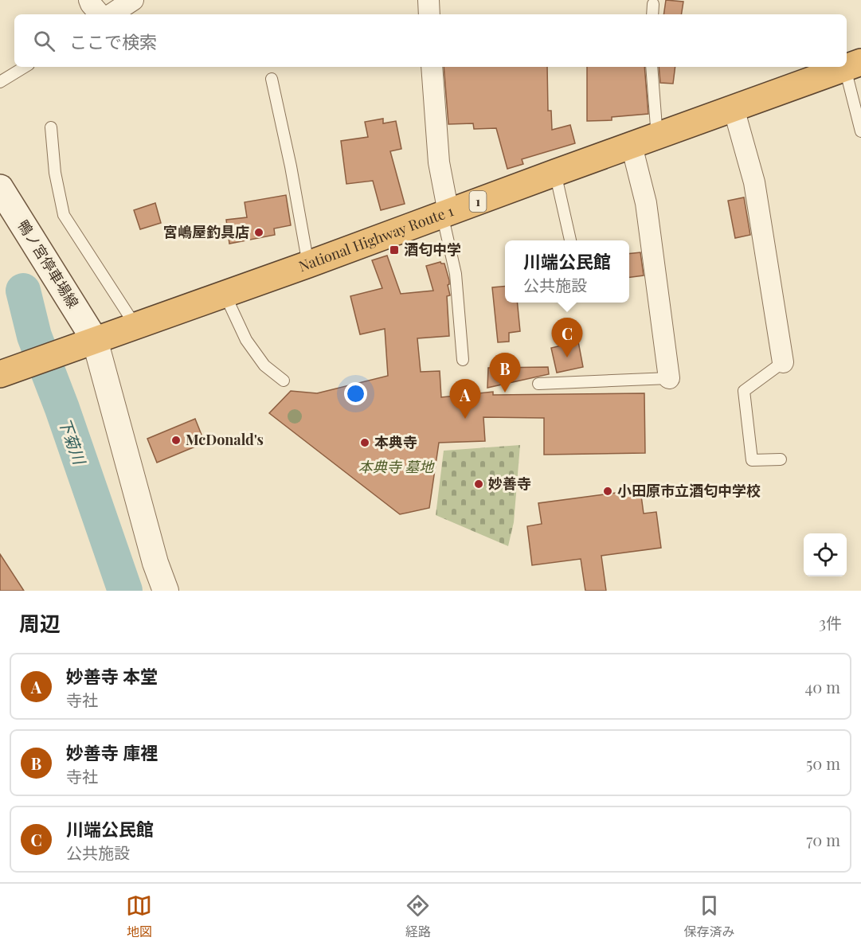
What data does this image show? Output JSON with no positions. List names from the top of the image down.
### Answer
{
  "streets": {
    "highway": ["1", "National Highway Route 1"],
    "main road": ["鴨ノ宮停車場線"]
  },
  "crossings": [
    ["National Highway Route 1", "鴨ノ宮停車場線"]
  ],
  "water": ["下菊川"],
  "parks": ["本典寺 墓地"],
  "places": {
    "other": [
      "宮嶋屋釣具店",
      "McDonald's",
      "本典寺",
      "妙善寺",
      "小田原市立酒匂中学校"
    ],
    "transit": ["酒匂中学"]
  },
  "page": {
    "search": "ここで検索",
    "popup": ["川端公民館", "公共施設"],
    "pins": ["C", "B", "A"],
    "heading": ["周辺", "3件"],
    "list": [
      {
        "mark": "A",
        "name": "妙善寺 本堂",
        "note": "寺社",
        "value": "40 m"
      },
      {
        "mark": "B",
        "name": "妙善寺 庫裡",
        "note": "寺社",
        "value": "50 m"
      },
      {
        "mark": "C",
        "name": "川端公民館",
        "note": "公共施設",
        "value": "70 m"
      }
    ],
    "nav": ["地図", "経路", "保存済み"]
  }
}
